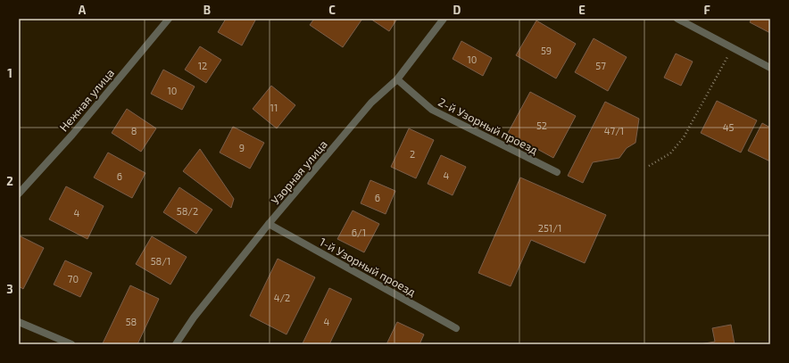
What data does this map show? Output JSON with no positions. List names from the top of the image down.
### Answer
{
  "streets": {
    "street": [
      "Нежная улица",
      "2-й Узорный проезд",
      "Узорная улица",
      "1-й Узорный проезд"
    ]
  },
  "crossings": [
    ["2-й Узорный проезд", "Узорная улица"],
    ["Узорная улица", "1-й Узорный проезд"]
  ],
  "house_numbers": [
    "59",
    "10",
    "12",
    "57",
    "10",
    "11",
    "52",
    "45",
    "8",
    "47/1",
    "9",
    "2",
    "4",
    "6",
    "6",
    "58/2",
    "4",
    "251/1",
    "6/1",
    "58/1",
    "70",
    "4/2",
    "58",
    "4"
  ],
  "grid": {
    "columns": [
      "A",
      "B",
      "C",
      "D",
      "E",
      "F"
    ],
    "rows": ["1", "2", "3"]
  }
}
